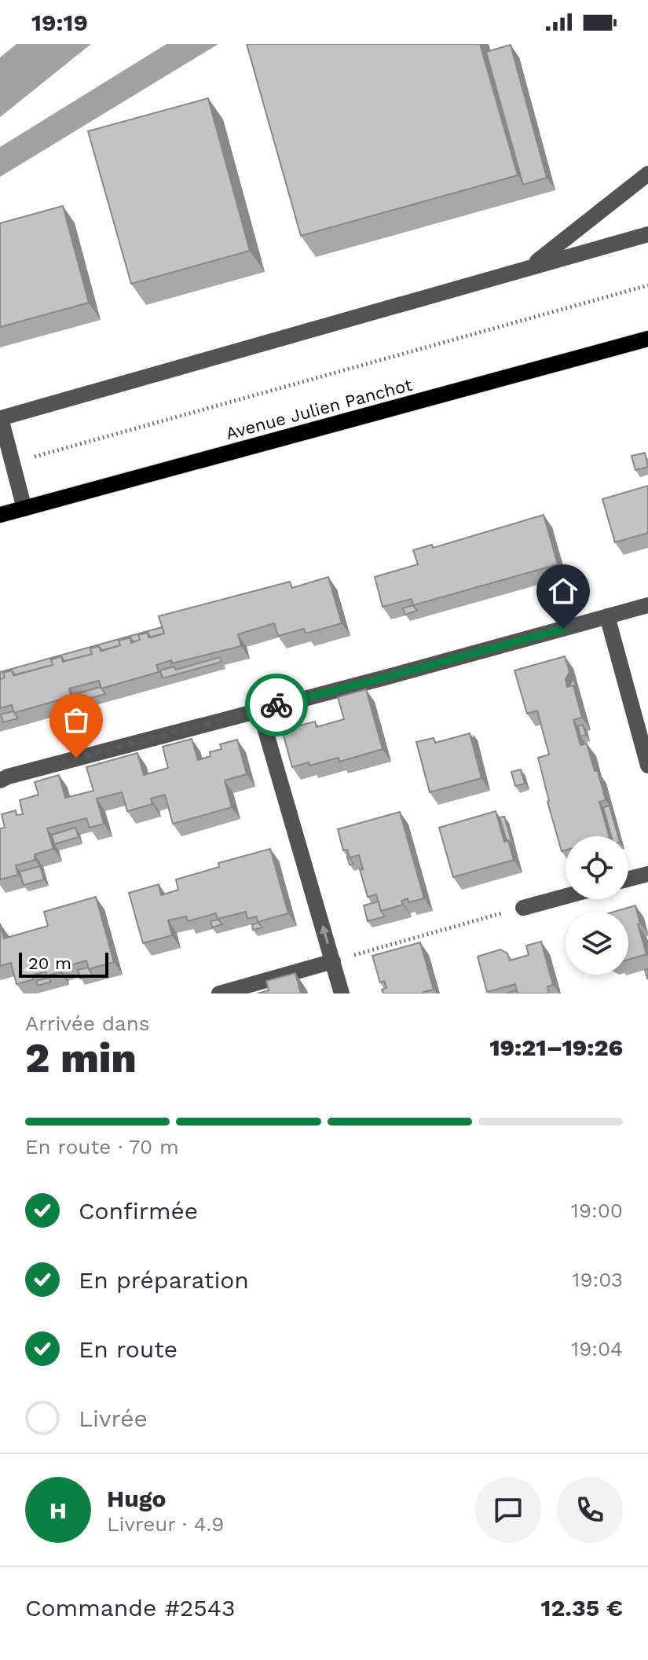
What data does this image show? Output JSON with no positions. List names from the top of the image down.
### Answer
{
  "streets": {
    "main road": ["Avenue Julien Panchot"]
  },
  "scale_bar": "20 m",
  "page": {
    "status": "19:19",
    "scale": "20 m",
    "heading": ["2 min", "Arrivée dans", "19:21–19:26"],
    "panel": [
      "Hugo",
      "Livreur · 4.9",
      "Commande #2543",
      "12.35 €"
    ],
    "bar": "En route · 70 m",
    "list": [
      ["Confirmée", "19:00"],
      ["En préparation", "19:03"],
      ["En route", "19:04"],
      "Livrée"
    ],
    "round": "H"
  }
}
